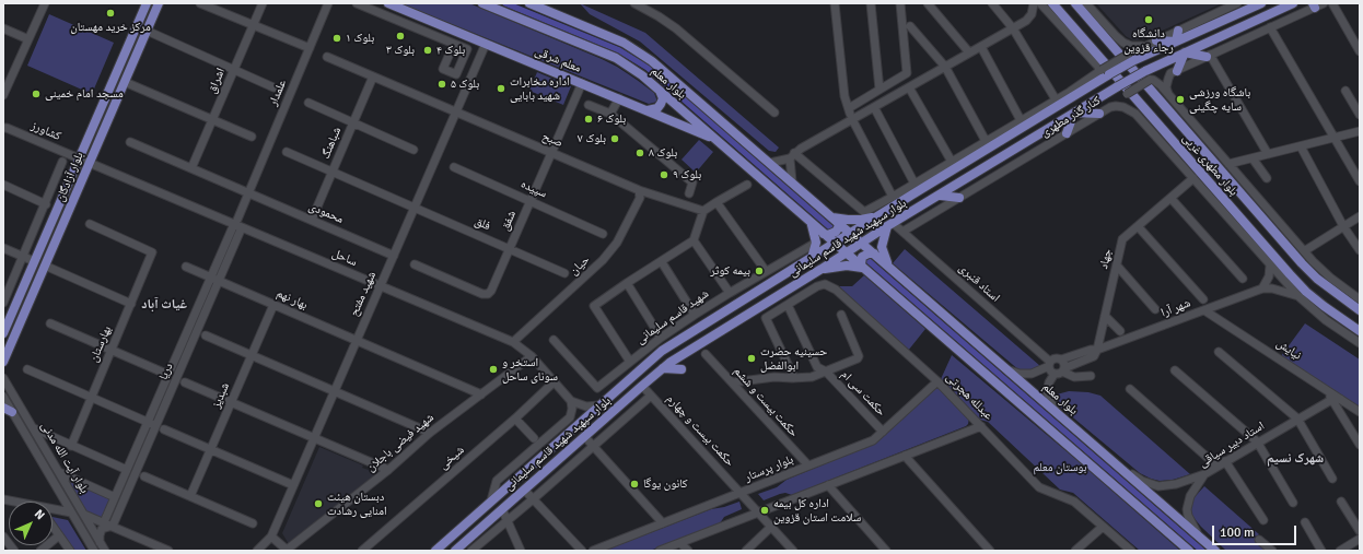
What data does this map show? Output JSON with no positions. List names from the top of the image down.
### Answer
{
  "streets": {
    "main road": [
      "معلم شرقی",
      "بلوار معلم",
      "بلوار مطهری غربی",
      "بلوار آزادگان",
      "بلوار سپهبد شهید قاسم سلیمانی"
    ],
    "street": [
      "اشراق",
      "علمدار",
      "کنار گذر مطهری",
      "کشاورز",
      "صبح",
      "شباهنگ",
      "سپیده",
      "محمودی",
      "شفق",
      "فلق",
      "ساحل",
      "جهاد",
      "حیان",
      "استاد قنبری",
      "شهید مفتح",
      "بهار نهم",
      "شهر آرا",
      "شهید قاسم سلیمانی",
      "بهارستان",
      "نيايش",
      "دریا",
      "حکمت سی ام",
      "شبدیز",
      "عبدلله هجرتی",
      "حکمت بیست و ششم",
      "حکمت بیست و چهارم",
      "شهید فیضی باجلان",
      "استاد دبیر سیاقی",
      "بلوار آیت الله مدنی",
      "شیخی",
      "بلوار پرستار"
    ]
  },
  "crossings": [
    ["معلم شرقی", "بلوار معلم"],
    ["معلم شرقی", "شفق"],
    ["معلم شرقی", "شهید مفتح"],
    ["اشراق", "محمودی"],
    ["بلوار معلم", "بلوار سپهبد شهید قاسم سلیمانی"],
    ["بلوار معلم", "شهر آرا"],
    ["بلوار معلم", "استاد دبیر سیاقی"],
    ["علمدار", "محمودی"],
    ["علمدار", "ساحل"],
    ["علمدار", "دریا"],
    ["کنار گذر مطهری", "جهاد"],
    ["کنار گذر مطهری", "استاد قنبری"],
    ["کشاورز", "بلوار آزادگان"],
    ["کشاورز", "ساحل"],
    ["صبح", "شباهنگ"],
    ["صبح", "شفق"],
    ["صبح", "حیان"],
    ["صبح", "شهید مفتح"],
    ["شباهنگ", "محمودی"],
    ["شباهنگ", "فلق"],
    ["بلوار آزادگان", "ساحل"],
    ["سپیده", "شفق"],
    ["محمودی", "شهید مفتح"],
    ["شفق", "فلق"],
    ["فلق", "شهید مفتح"],
    ["بلوار سپهبد شهید قاسم سلیمانی", "استاد قنبری"],
    ["بلوار سپهبد شهید قاسم سلیمانی", "حکمت بیست و چهارم"],
    ["ساحل", "حیان"],
    ["ساحل", "شهید مفتح"],
    ["ساحل", "دریا"],
    ["ساحل", "شهید فیضی باجلان"],
    ["ساحل", "شیخی"],
    ["جهاد", "شهر آرا"],
    ["استاد قنبری", "شهر آرا"],
    ["شهید مفتح", "بهار نهم"],
    ["بهار نهم", "دریا"],
    ["بهار نهم", "شبدیز"],
    ["بهار نهم", "شهید فیضی باجلان"],
    ["شهر آرا", "نيايش"],
    ["حکمت سی ام", "عبدلله هجرتی"],
    ["حکمت سی ام", "بلوار پرستار"],
    ["عبدلله هجرتی", "بلوار پرستار"],
    ["حکمت بیست و ششم", "بلوار پرستار"],
    ["حکمت بیست و چهارم", "بلوار پرستار"]
  ],
  "districts": ["غیاث آباد", "شهرک نسیم"],
  "parks": ["بوستان معلم"],
  "places": [
    "مرکز خرید مهستان",
    "دانشگاه رجاء قزوین",
    "بلوک ۳",
    "بلوک ۱",
    "بلوک ۴",
    "بلوک ۵",
    "اداره مخابرات شهید بابایی",
    "مسجد امام خمینی",
    "باشگاه ورزشى سايه چگينى",
    "بلوک ۶",
    "بلوک ۷",
    "بلوک ۸",
    "بلوک ۹",
    "بیمه کوثر",
    "حسینیه حضرت ابوالفضل",
    "استخر و سونای ساحل",
    "کانون یوگا",
    "دبستان هیئت امنایی رشادت",
    "اداره کل بیمه سلامت استان قزوین"
  ],
  "scale_bar": "100 m",
  "north": "top right"
}
